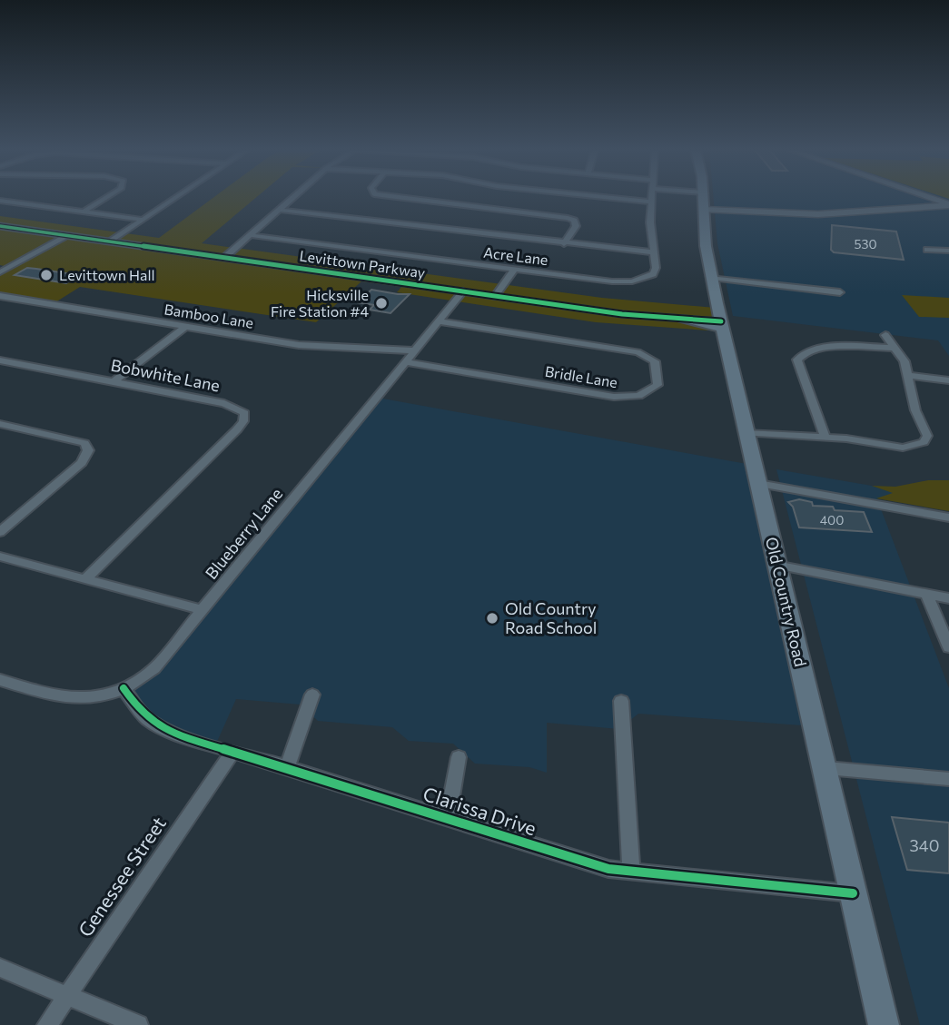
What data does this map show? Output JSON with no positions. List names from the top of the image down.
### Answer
{
  "streets": {
    "main road": ["Old Country Road"],
    "street": [
      "Acre Lane",
      "Levittown Parkway",
      "Bamboo Lane",
      "Bobwhite Lane",
      "Bridle Lane",
      "Blueberry Lane",
      "Clarissa Drive",
      "Genessee Street"
    ]
  },
  "crossings": [
    ["Levittown Parkway", "Blueberry Lane"],
    ["Bamboo Lane", "Blueberry Lane"],
    ["Bridle Lane", "Blueberry Lane"],
    ["Blueberry Lane", "Clarissa Drive"],
    ["Old Country Road", "Clarissa Drive"],
    ["Clarissa Drive", "Genessee Street"]
  ],
  "places": ["Levittown Hall", "Hicksville Fire Station #4", "Old Country Road School"],
  "house_numbers": ["530", "400", "340"]
}
